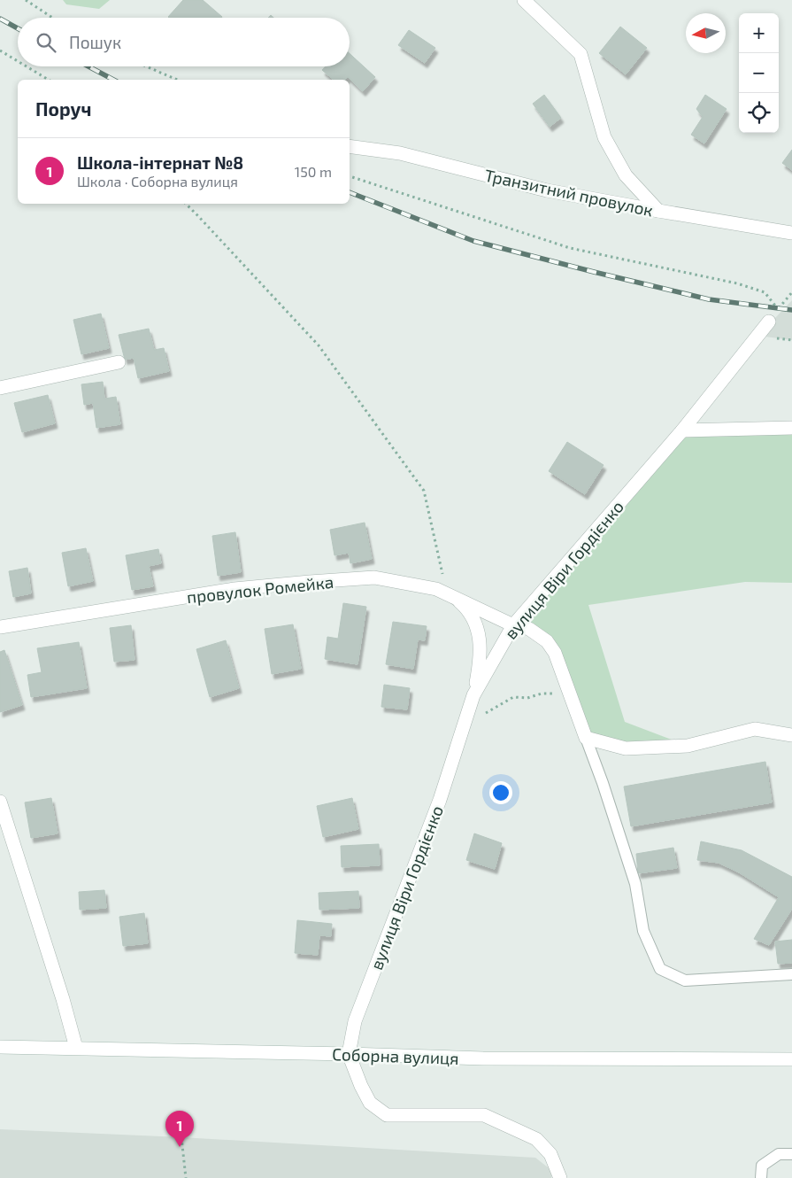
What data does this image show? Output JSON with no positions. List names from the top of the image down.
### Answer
{
  "streets": {
    "street": [
      "Транзитний провулок",
      "вулиця Віри Гордієнко",
      "провулок Ромейка",
      "Соборна вулиця"
    ]
  },
  "crossings": [
    ["вулиця Віри Гордієнко", "провулок Ромейка"],
    ["вулиця Віри Гордієнко", "Соборна вулиця"]
  ],
  "north": "left",
  "page": {
    "map_buttons": ["+", "−"],
    "search": "Пошук",
    "heading": "Поруч",
    "list": [
      {
        "mark": "1",
        "name": "Школа-інтернат №8",
        "note": "Школа · Соборна вулиця",
        "value": "150 m"
      }
    ],
    "pins": "1"
  }
}
